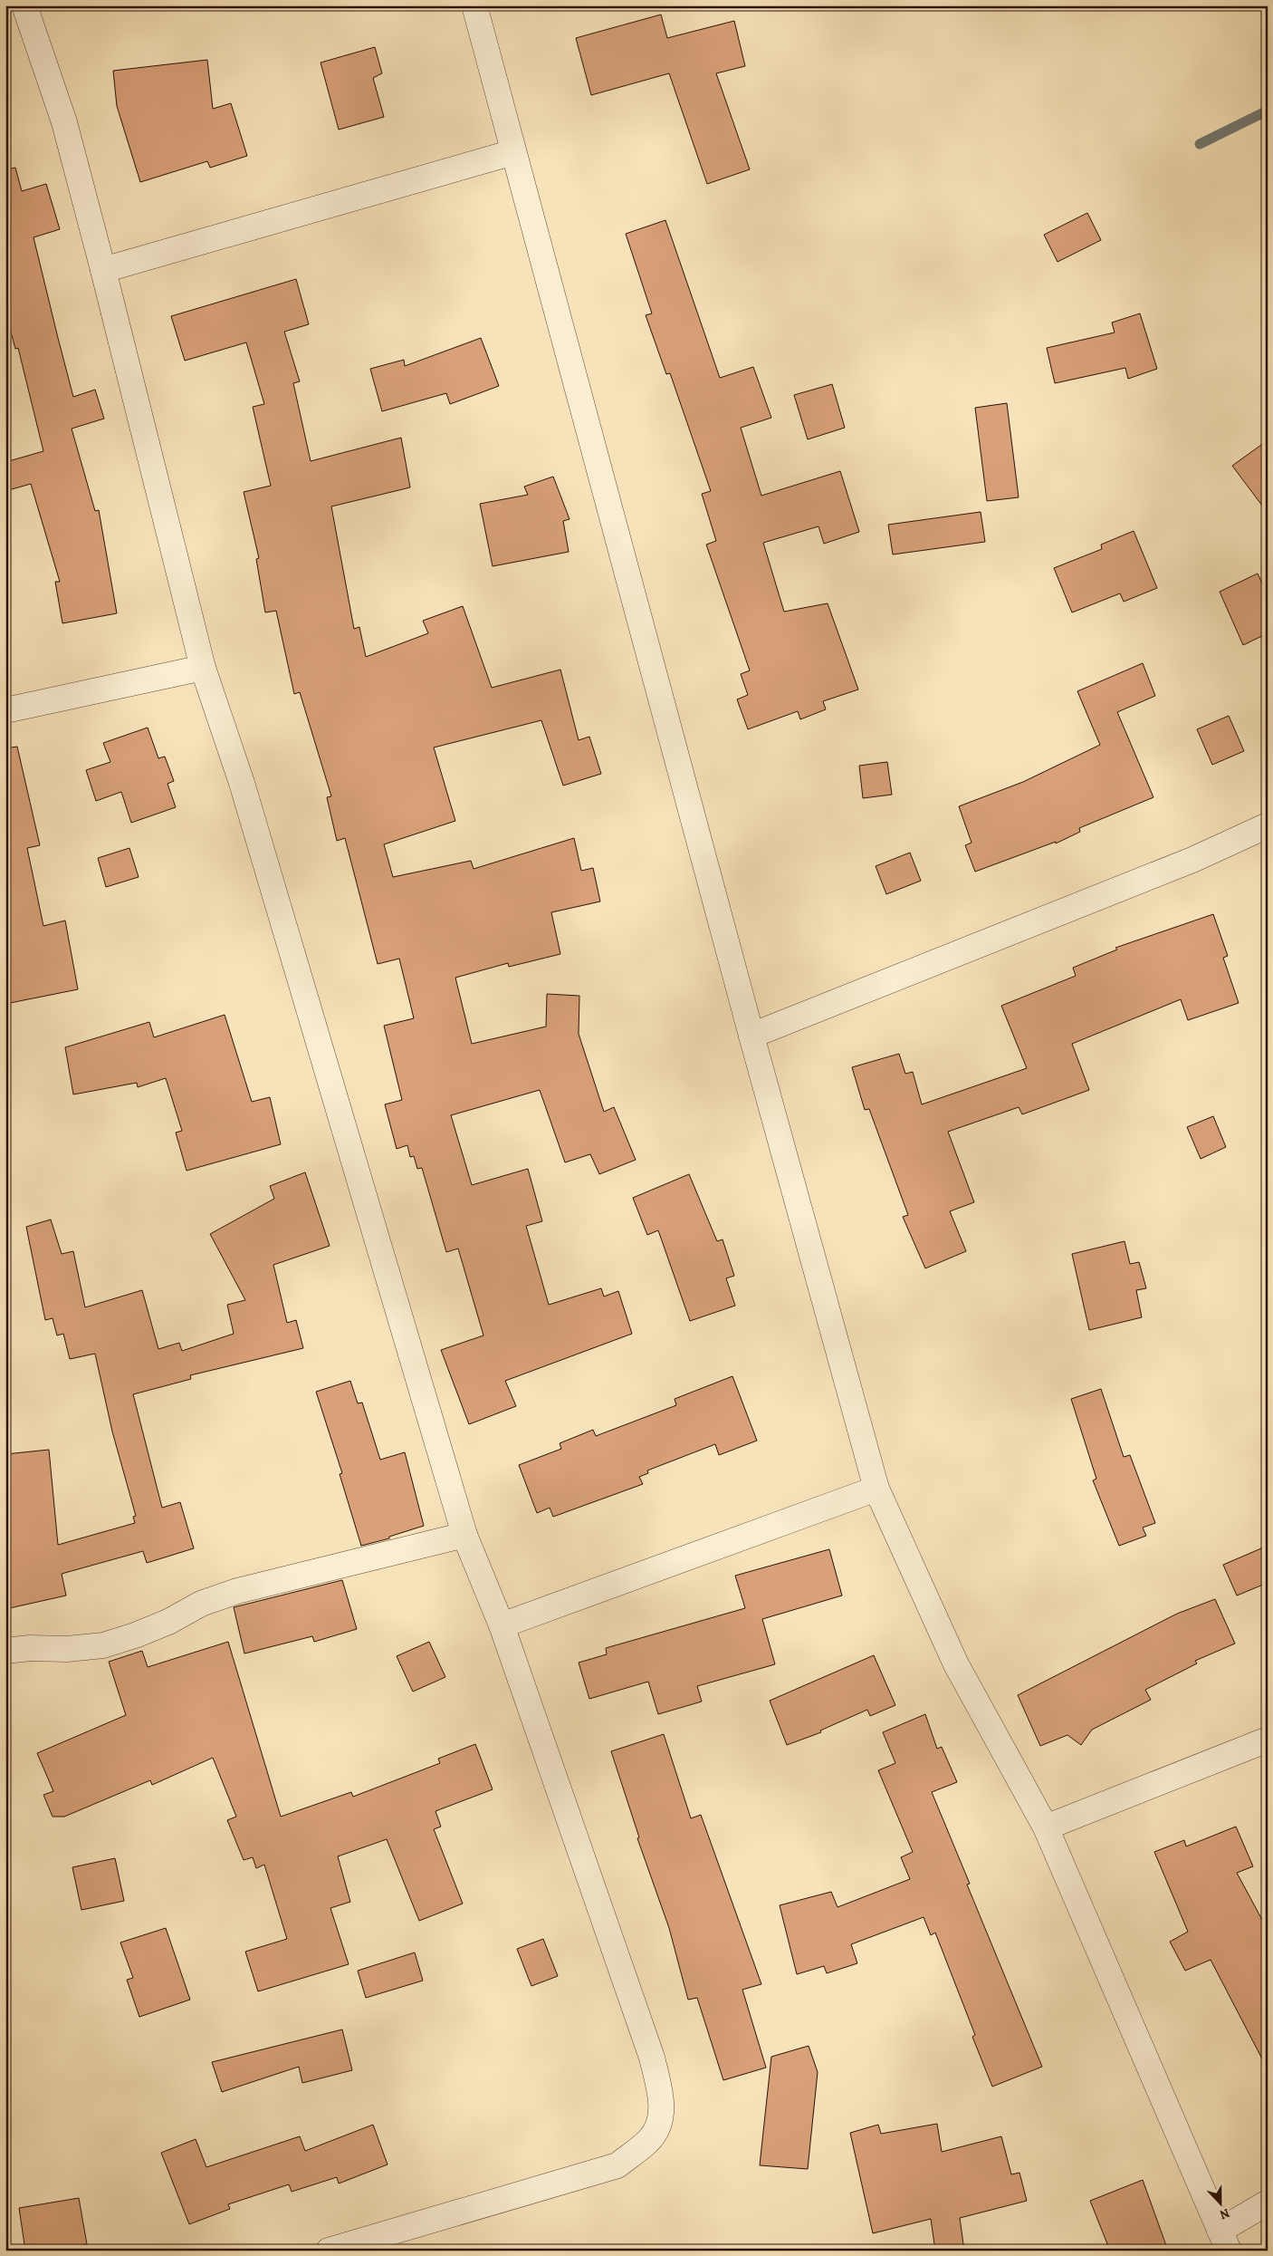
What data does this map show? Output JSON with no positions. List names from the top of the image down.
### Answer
{
  "north": "bottom"
}
